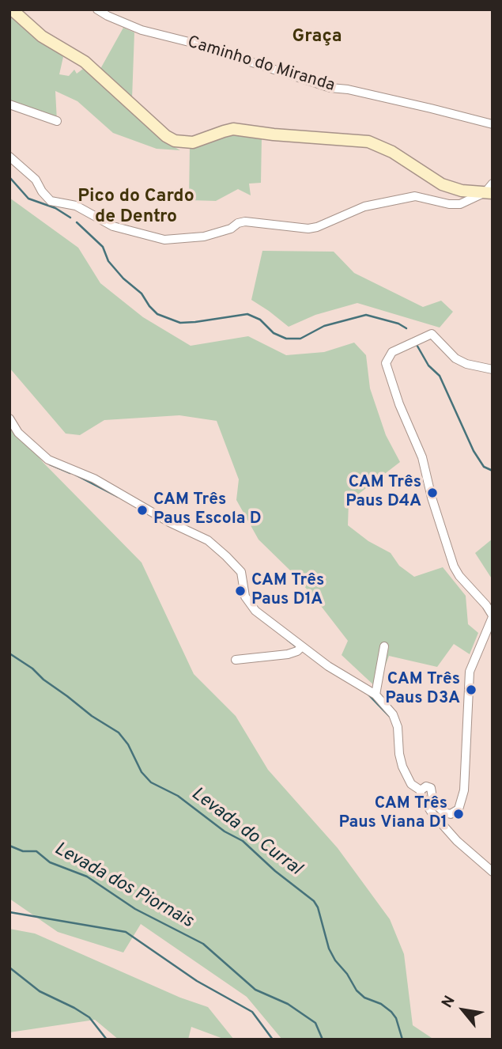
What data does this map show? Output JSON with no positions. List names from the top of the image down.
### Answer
{
  "streets": {
    "street": ["Caminho do Miranda"]
  },
  "districts": ["Graça", "Pico do Cardo de Dentro"],
  "water": ["Levada do Curral", "Levada dos Piornais"],
  "places": [
    "CAM Três Paus D4A",
    "CAM Três Paus Escola D",
    "CAM Três Paus D1A",
    "CAM Três Paus D3A",
    "CAM Três Paus Viana D1"
  ],
  "north": "top left"
}
